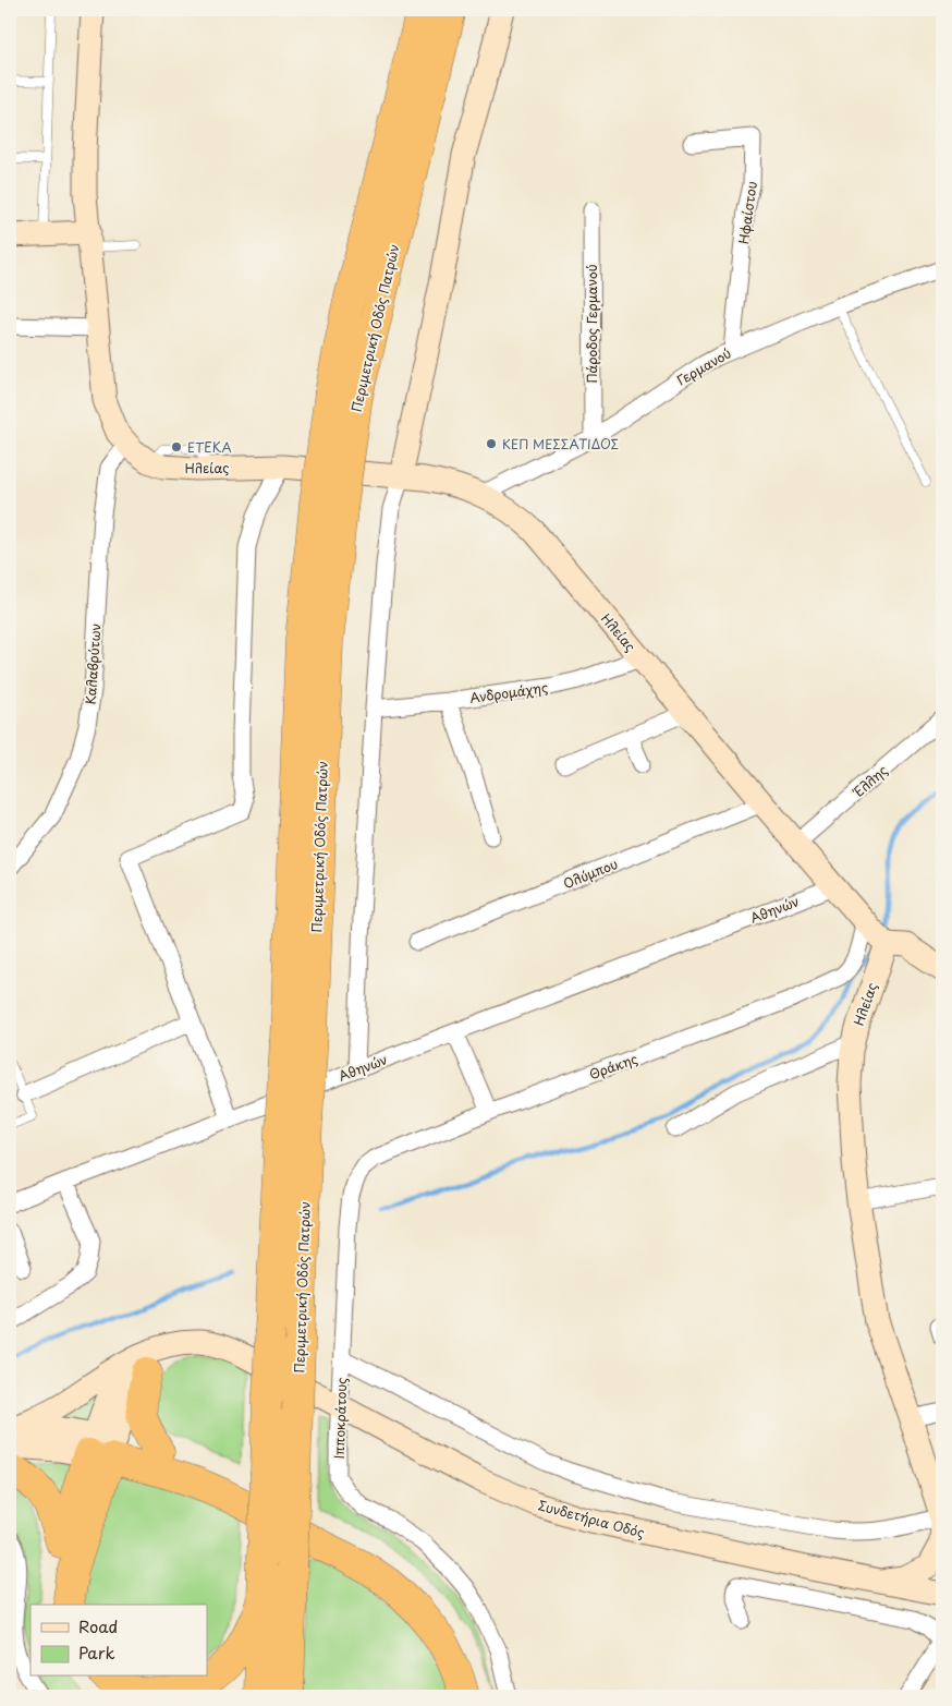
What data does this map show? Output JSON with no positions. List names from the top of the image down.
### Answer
{
  "streets": {
    "highway": ["Περιμετρική Οδός Πατρών"],
    "main road": ["Ηλείας", "Συνδετήρια Οδός"],
    "street": [
      "Ηφαίστου",
      "Πάροδος Γερμανού",
      "Γερμανού",
      "Καλαβρύτων",
      "Ανδρομάχης",
      "Έλλης",
      "Ολύμπου",
      "Αθηνών",
      "Θράκης",
      "Ιπποκράτους"
    ]
  },
  "crossings": [
    ["Ηφαίστου", "Γερμανού"],
    ["Πάροδος Γερμανού", "Γερμανού"],
    ["Γερμανού", "Ηλείας"],
    ["Ηλείας", "Καλαβρύτων"],
    ["Ηλείας", "Ανδρομάχης"],
    ["Ηλείας", "Έλλης"],
    ["Ηλείας", "Ολύμπου"],
    ["Ηλείας", "Αθηνών"],
    ["Ηλείας", "Θράκης"],
    ["Ηλείας", "Συνδετήρια Οδός"],
    ["Θράκης", "Ιπποκράτους"],
    ["Ιπποκράτους", "Συνδετήρια Οδός"]
  ],
  "places": ["ΚΕΠ ΜΕΣΣΑΤΙΔΟΣ", "ΕΤΕΚΑ"],
  "legend": ["Road", "Park"]
}
